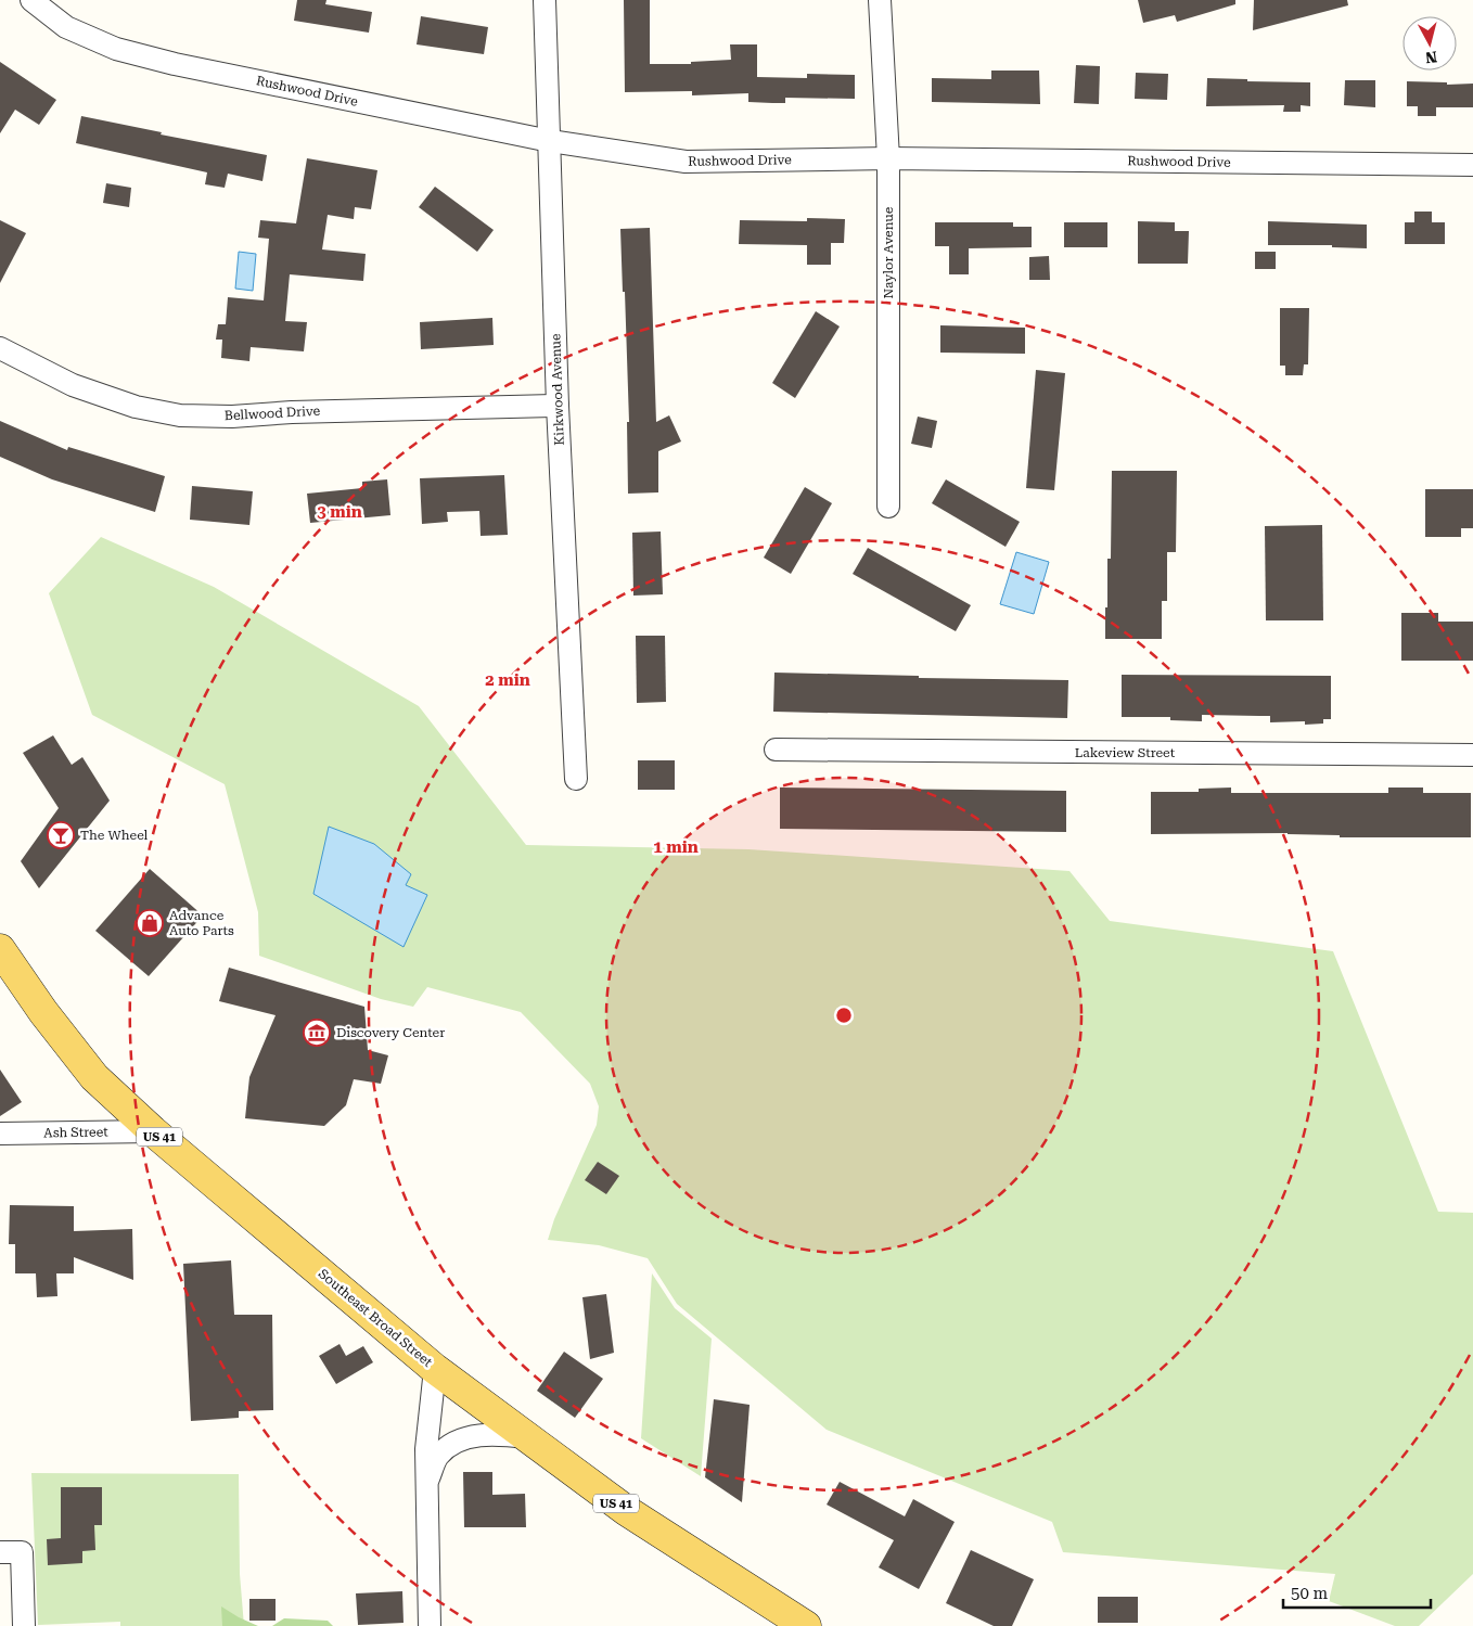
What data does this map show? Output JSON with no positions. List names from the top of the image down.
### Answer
{
  "streets": {
    "main road": ["US 41", "Southeast Broad Street"],
    "street": [
      "Rushwood Drive",
      "Naylor Avenue",
      "Kirkwood Avenue",
      "Bellwood Drive",
      "Lakeview Street",
      "Ash Street"
    ]
  },
  "crossings": [
    ["Rushwood Drive", "Naylor Avenue"],
    ["Rushwood Drive", "Kirkwood Avenue"],
    ["Kirkwood Avenue", "Bellwood Drive"],
    ["Ash Street", "Southeast Broad Street"]
  ],
  "places": {
    "bar": ["The Wheel"],
    "shop": ["Advance Auto Parts"],
    "museum": ["Discovery Center"]
  },
  "scale_bar": "50 m",
  "north": "bottom",
  "rings": ["3 min", "2 min", "1 min"]
}
